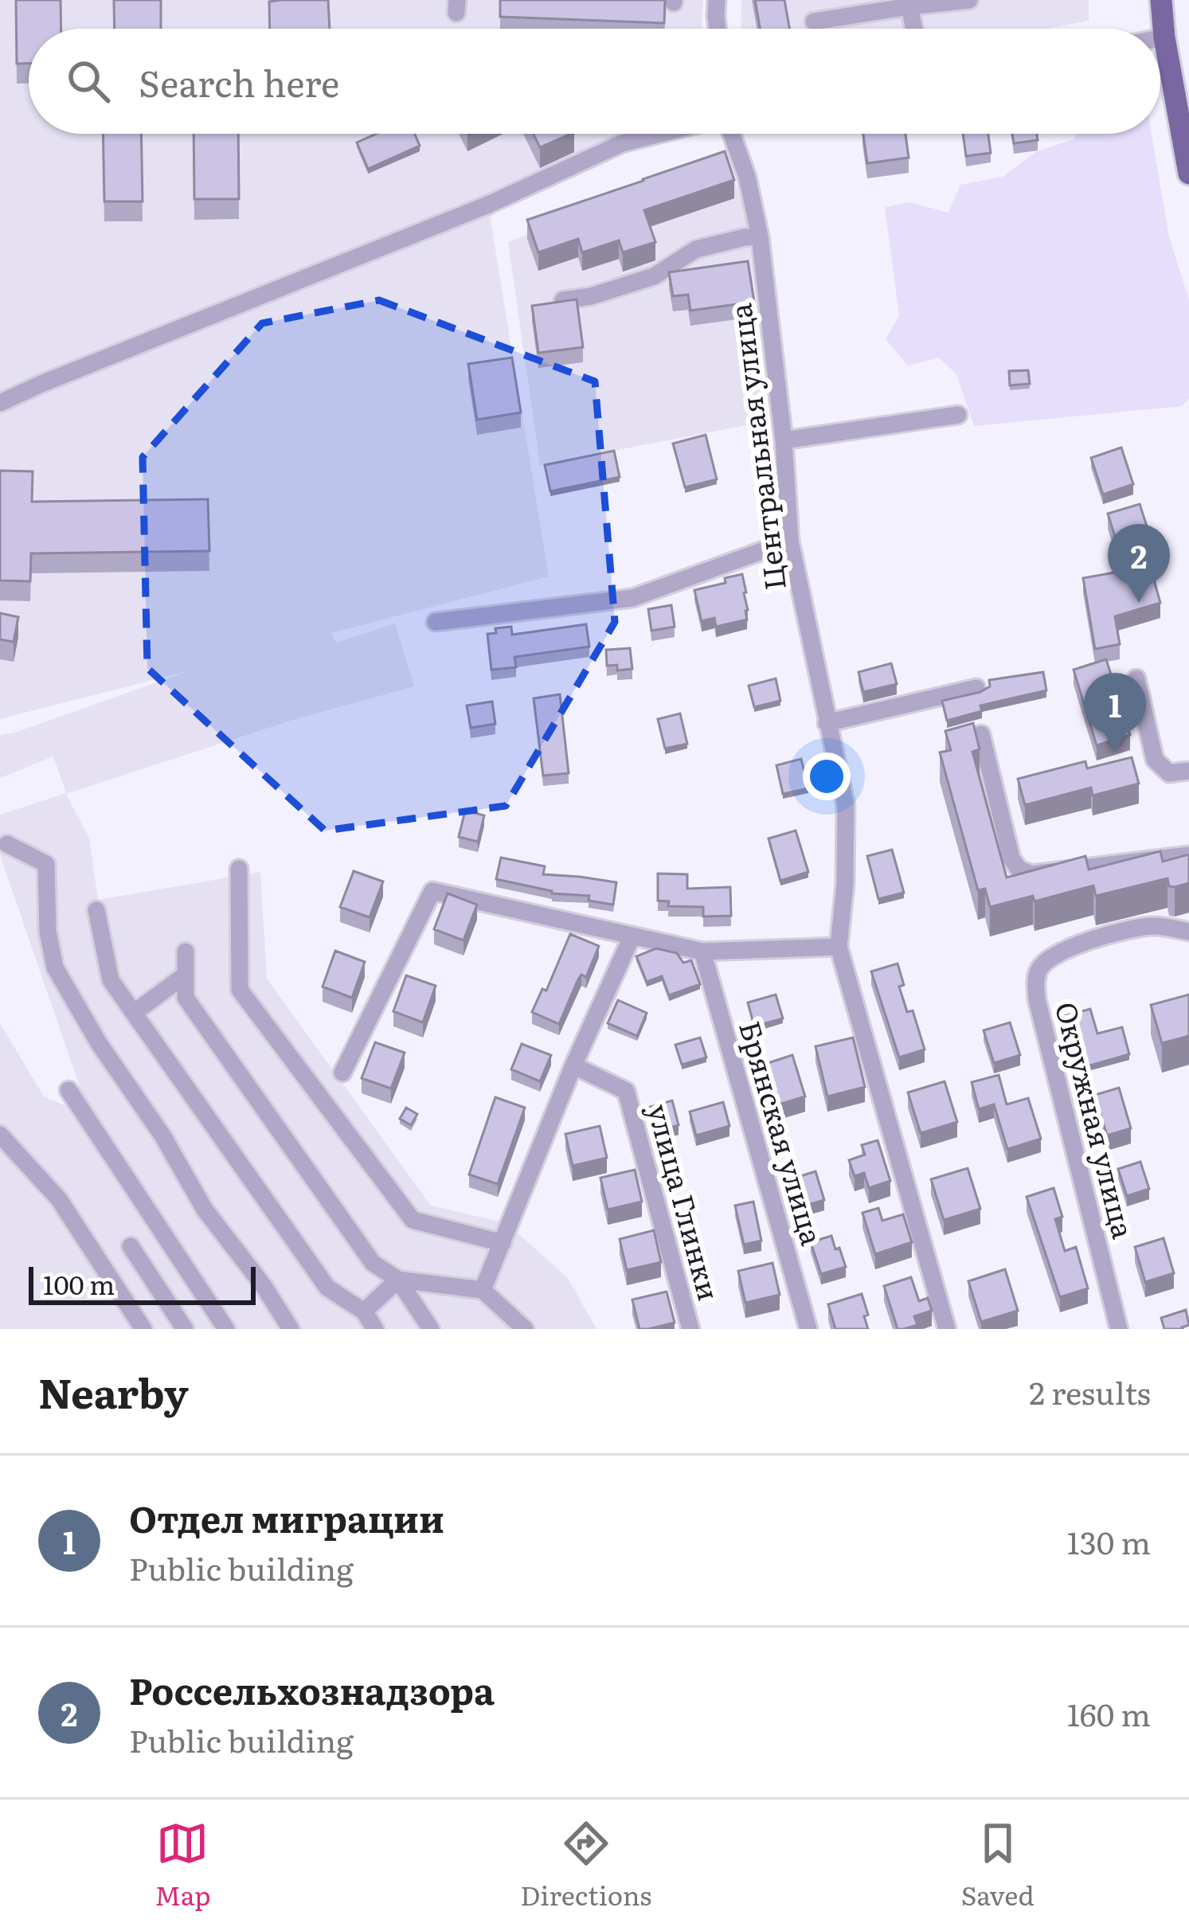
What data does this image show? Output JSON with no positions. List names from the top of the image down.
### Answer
{
  "streets": {
    "street": [
      "Центральная улица",
      "Окружная улица",
      "Брянская улица",
      "улица Глинки"
    ]
  },
  "scale_bar": "100 m",
  "page": {
    "search": "Search here",
    "pins": ["2", "1"],
    "scale": "100 m",
    "heading": ["Nearby", "2 results"],
    "list": [
      {
        "mark": "1",
        "name": "Отдел миграции",
        "note": "Public building",
        "value": "130 m"
      },
      {
        "mark": "2",
        "name": "Россельхознадзора",
        "note": "Public building",
        "value": "160 m"
      }
    ],
    "nav": ["Map", "Directions", "Saved"]
  }
}
